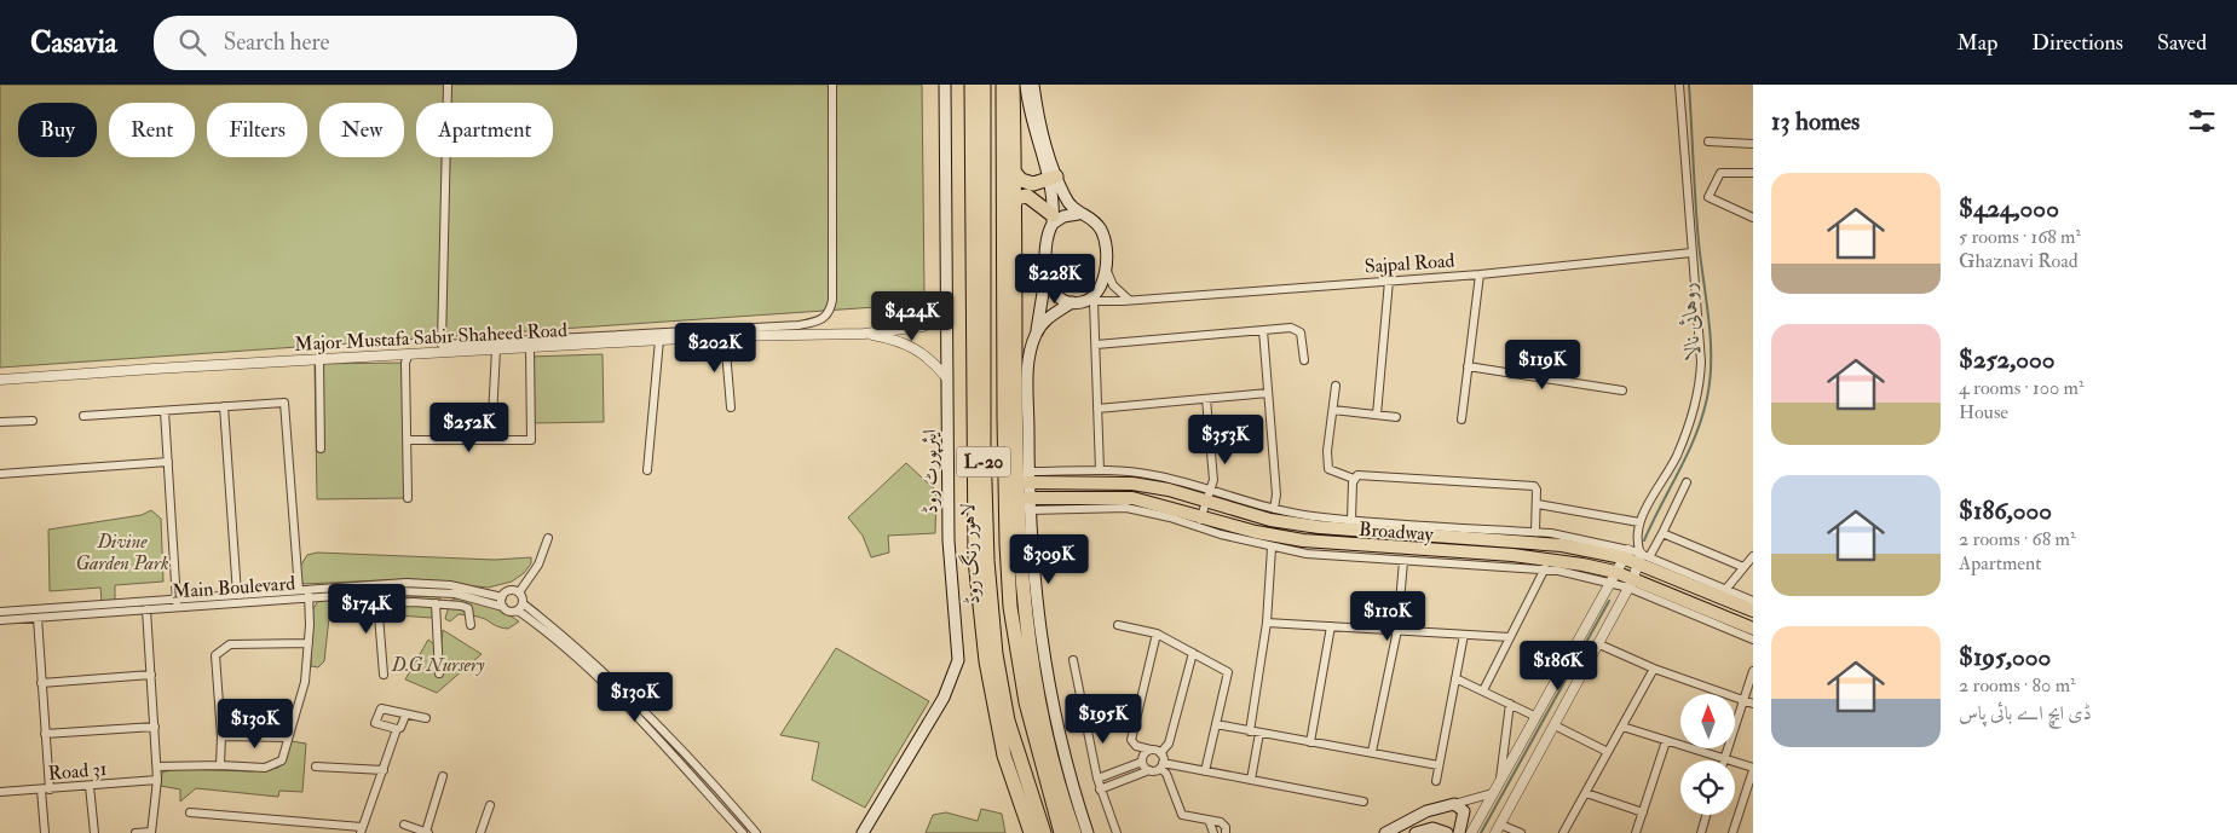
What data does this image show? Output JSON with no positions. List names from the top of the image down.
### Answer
{
  "streets": {
    "highway": ["L-20", "لاہور رنگ روڈ"],
    "main road": ["ایئرپورٹ روڈ", "Broadway"],
    "street": [
      "Sajpal Road",
      "Major Mustafa Sabir Shaheed Road",
      "Main Boulevard",
      "Road 31"
    ]
  },
  "water": ["روہائی نالا"],
  "parks": ["Divine Garden Park", "D.G Nursery"],
  "north": "top",
  "page": {
    "header": "Casavia",
    "search": "Search here",
    "nav": ["Map", "Directions", "Saved"],
    "heading": "13 homes",
    "chip": [
      "Buy",
      "Rent",
      "Filters",
      "New",
      "Apartment"
    ],
    "list": [
      {
        "name": "$424,000",
        "note": "5 rooms · 168 m² · Ghaznavi Road"
      },
      {
        "name": "$252,000",
        "note": "4 rooms · 100 m² · House"
      },
      {
        "name": "$186,000",
        "note": "2 rooms · 68 m² · Apartment"
      },
      {
        "name": "$195,000",
        "note": "2 rooms · 80 m² · ڈی ایچ اے بائی پاس"
      }
    ],
    "price": [
      "$228K",
      "$424K",
      "$202K",
      "$119K",
      "$252K",
      "$353K",
      "$309K",
      "$174K",
      "$110K",
      "$186K",
      "$130K",
      "$195K",
      "$130K"
    ]
  }
}
